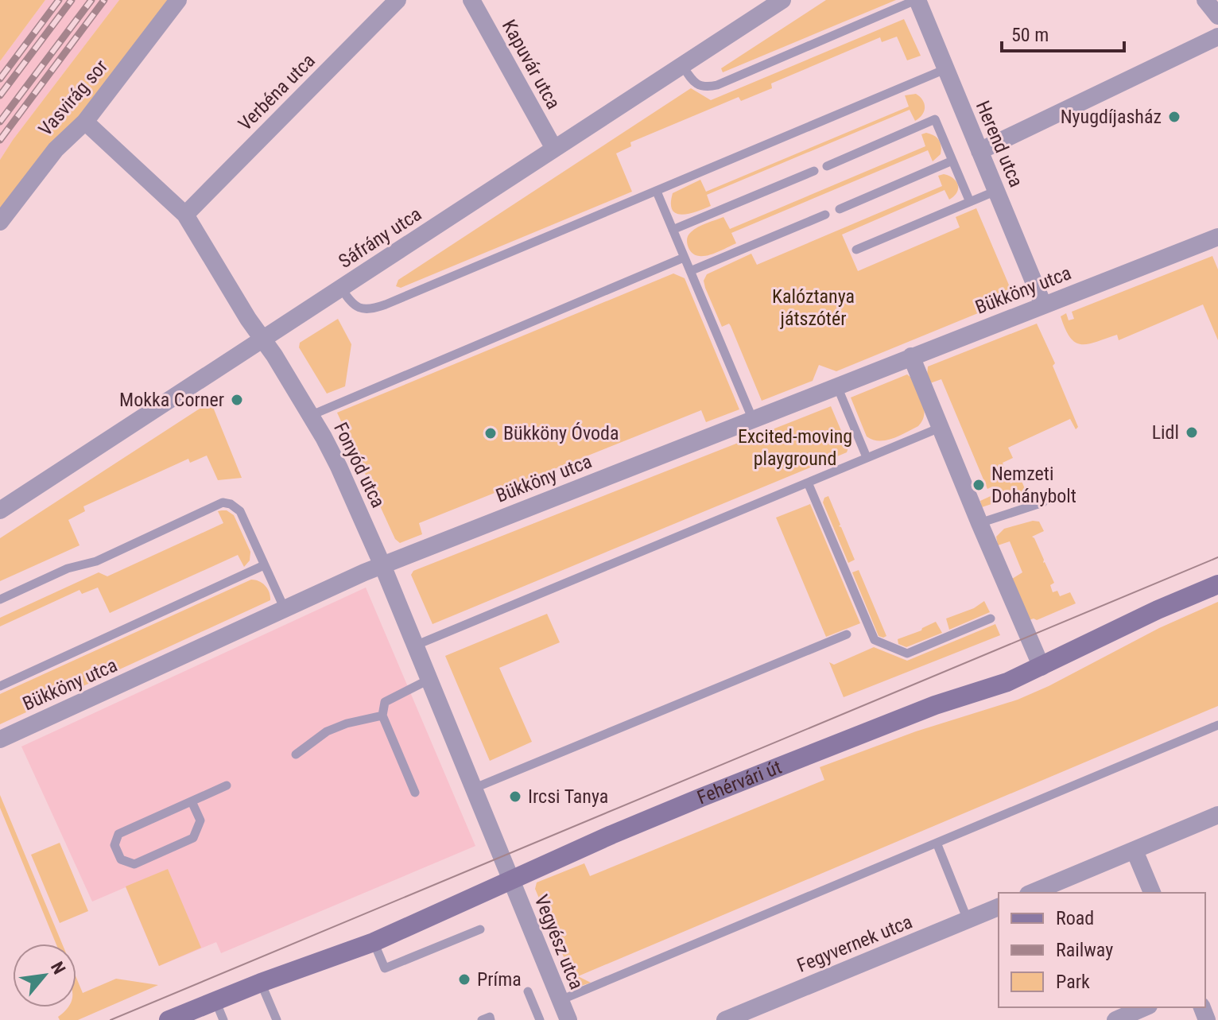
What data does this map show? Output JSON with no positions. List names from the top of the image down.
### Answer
{
  "streets": {
    "street": [
      "Kapuvár utca",
      "Verbéna utca",
      "Vasvirág sor",
      "Herend utca",
      "Sáfrány utca",
      "Bükköny utca",
      "Fonyód utca",
      "Fehérvári út",
      "Vegyész utca",
      "Fegyvernek utca"
    ]
  },
  "crossings": [
    ["Kapuvár utca", "Sáfrány utca"],
    ["Verbéna utca", "Fonyód utca"],
    ["Vasvirág sor", "Fonyód utca"],
    ["Herend utca", "Bükköny utca"],
    ["Sáfrány utca", "Fonyód utca"],
    ["Bükköny utca", "Fonyód utca"],
    ["Fonyód utca", "Fehérvári út"],
    ["Fonyód utca", "Vegyész utca"],
    ["Fehérvári út", "Vegyész utca"]
  ],
  "parks": ["Kalóztanya játszótér", "Excited-moving playground"],
  "places": [
    "Nyugdíjasház",
    "Mokka Corner",
    "Lidl",
    "Bükköny Óvoda",
    "Nemzeti Dohánybolt",
    "Ircsi Tanya",
    "Príma"
  ],
  "legend": ["Road", "Railway", "Park"],
  "scale_bar": "50 m",
  "north": "top right"
}
